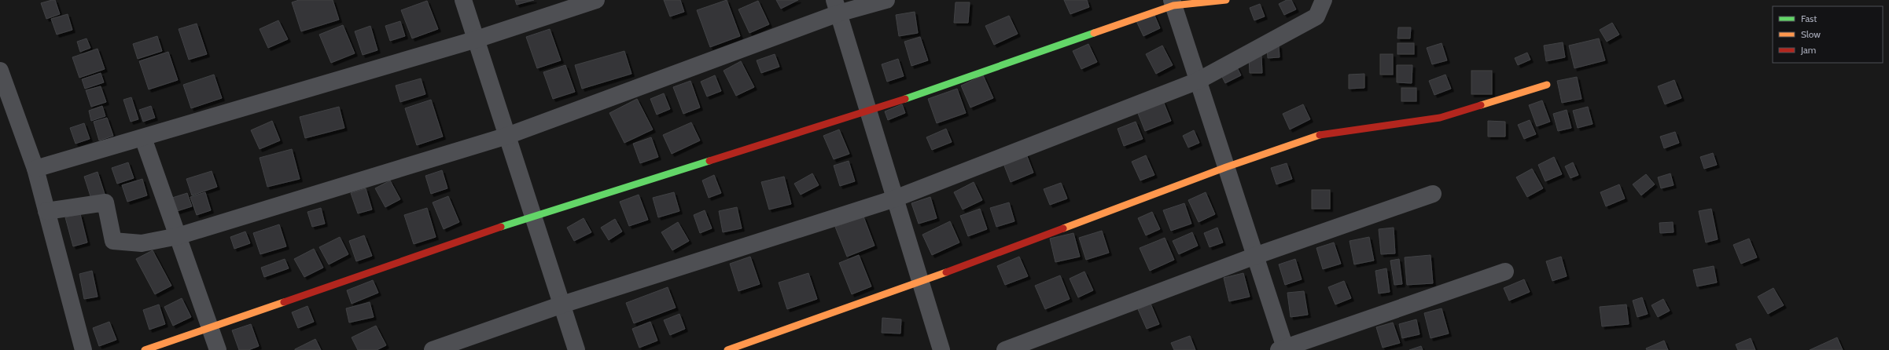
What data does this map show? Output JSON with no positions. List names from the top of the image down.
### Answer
{
  "legend": ["Fast", "Slow", "Jam"]
}
